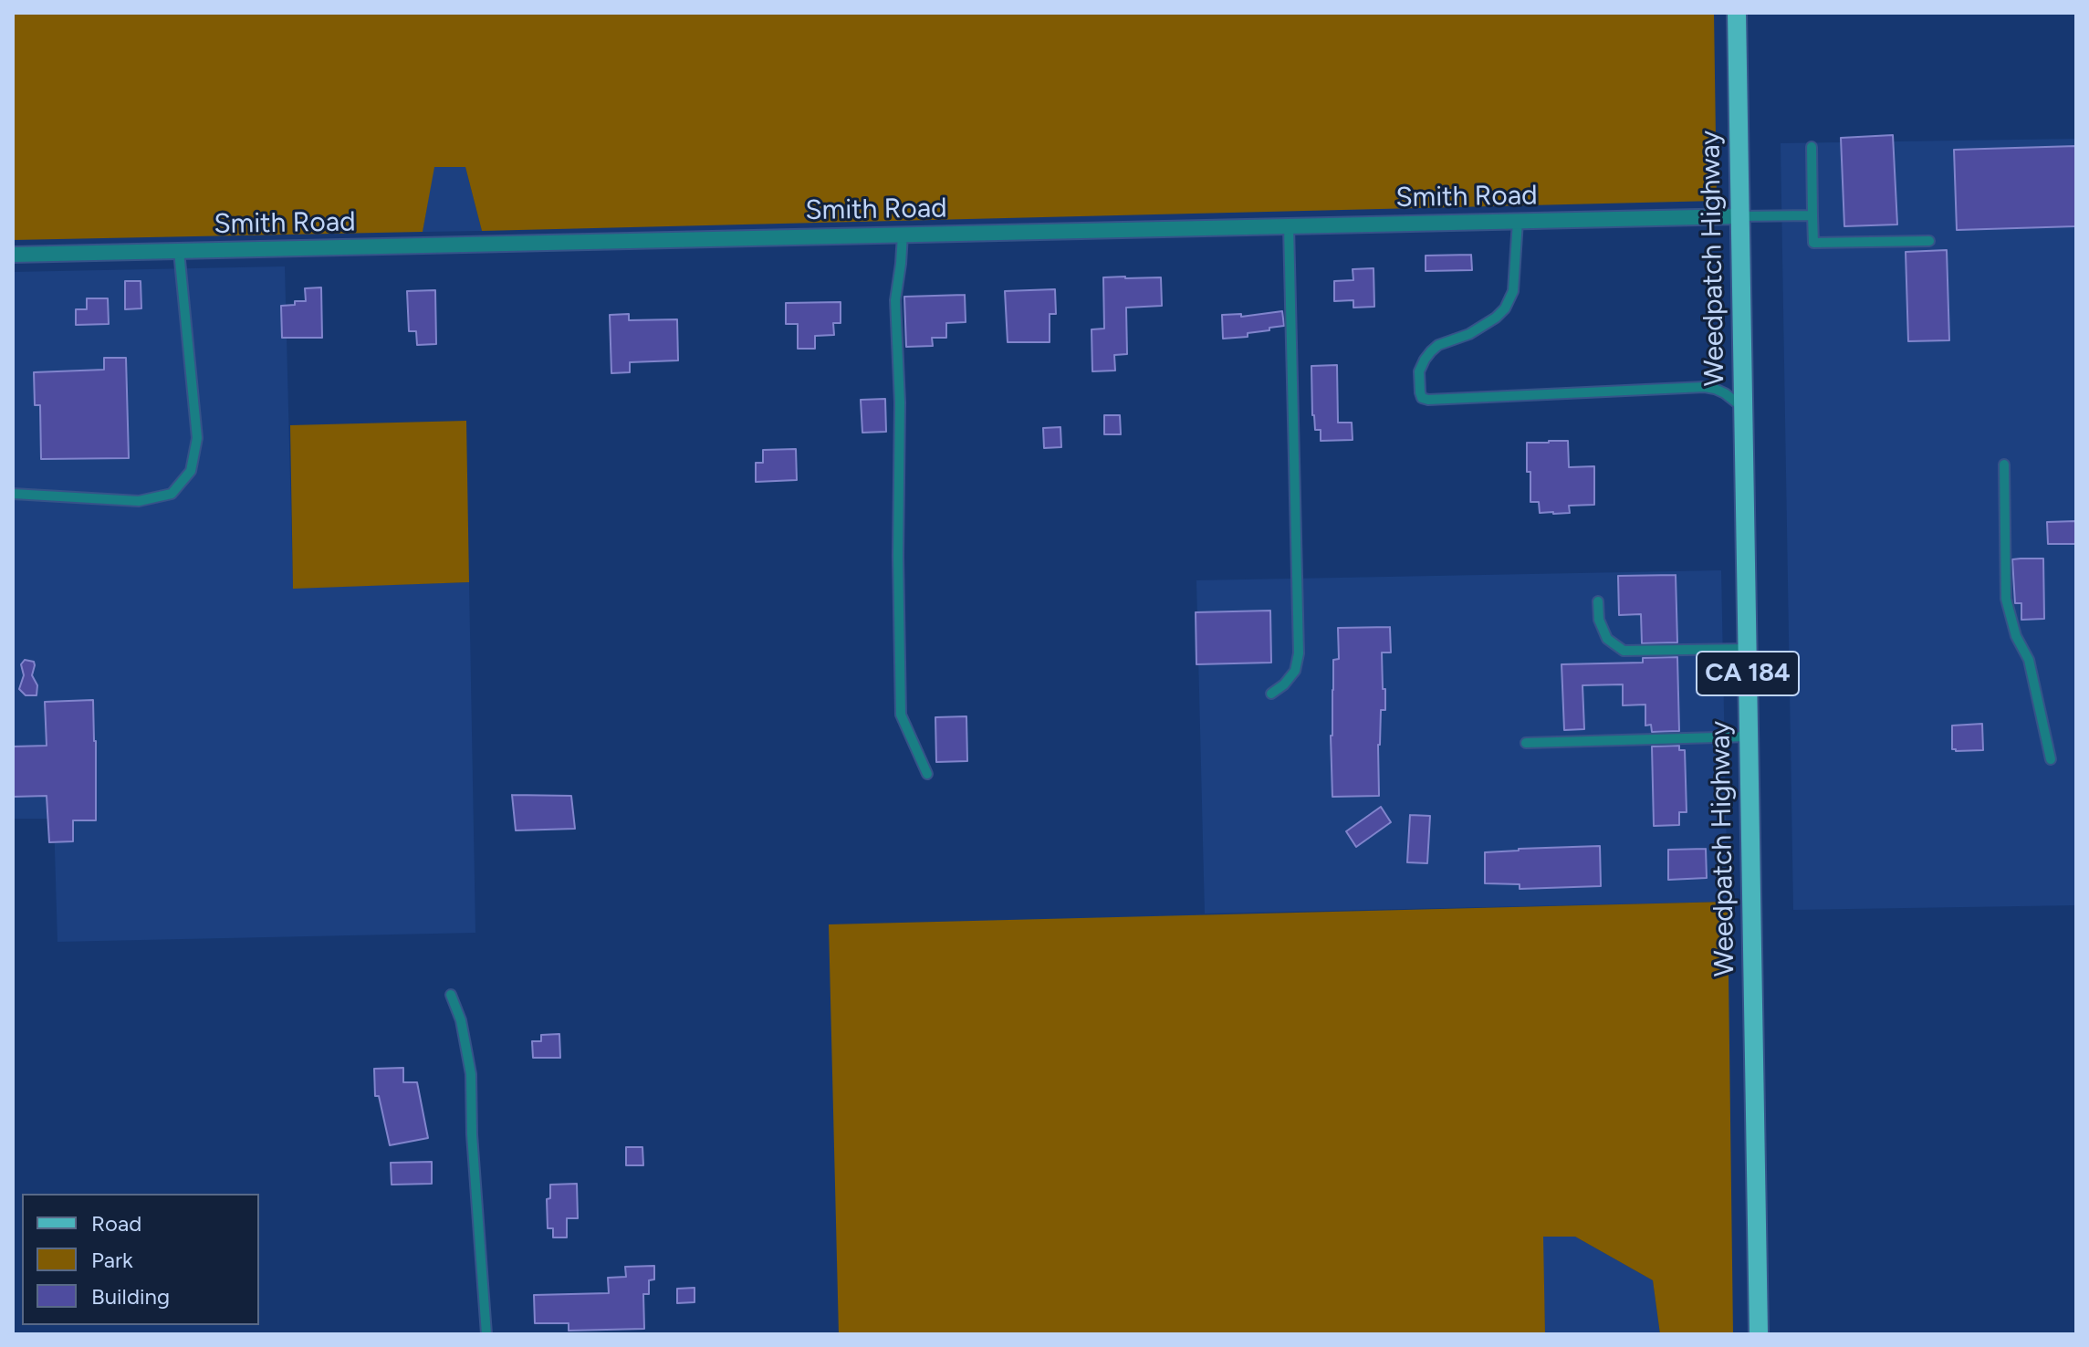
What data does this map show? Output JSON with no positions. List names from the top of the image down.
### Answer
{
  "streets": {
    "main road": ["Weedpatch Highway", "CA 184"],
    "street": ["Smith Road"]
  },
  "crossings": [
    ["Smith Road", "Weedpatch Highway"]
  ],
  "legend": ["Road", "Park", "Building"]
}
